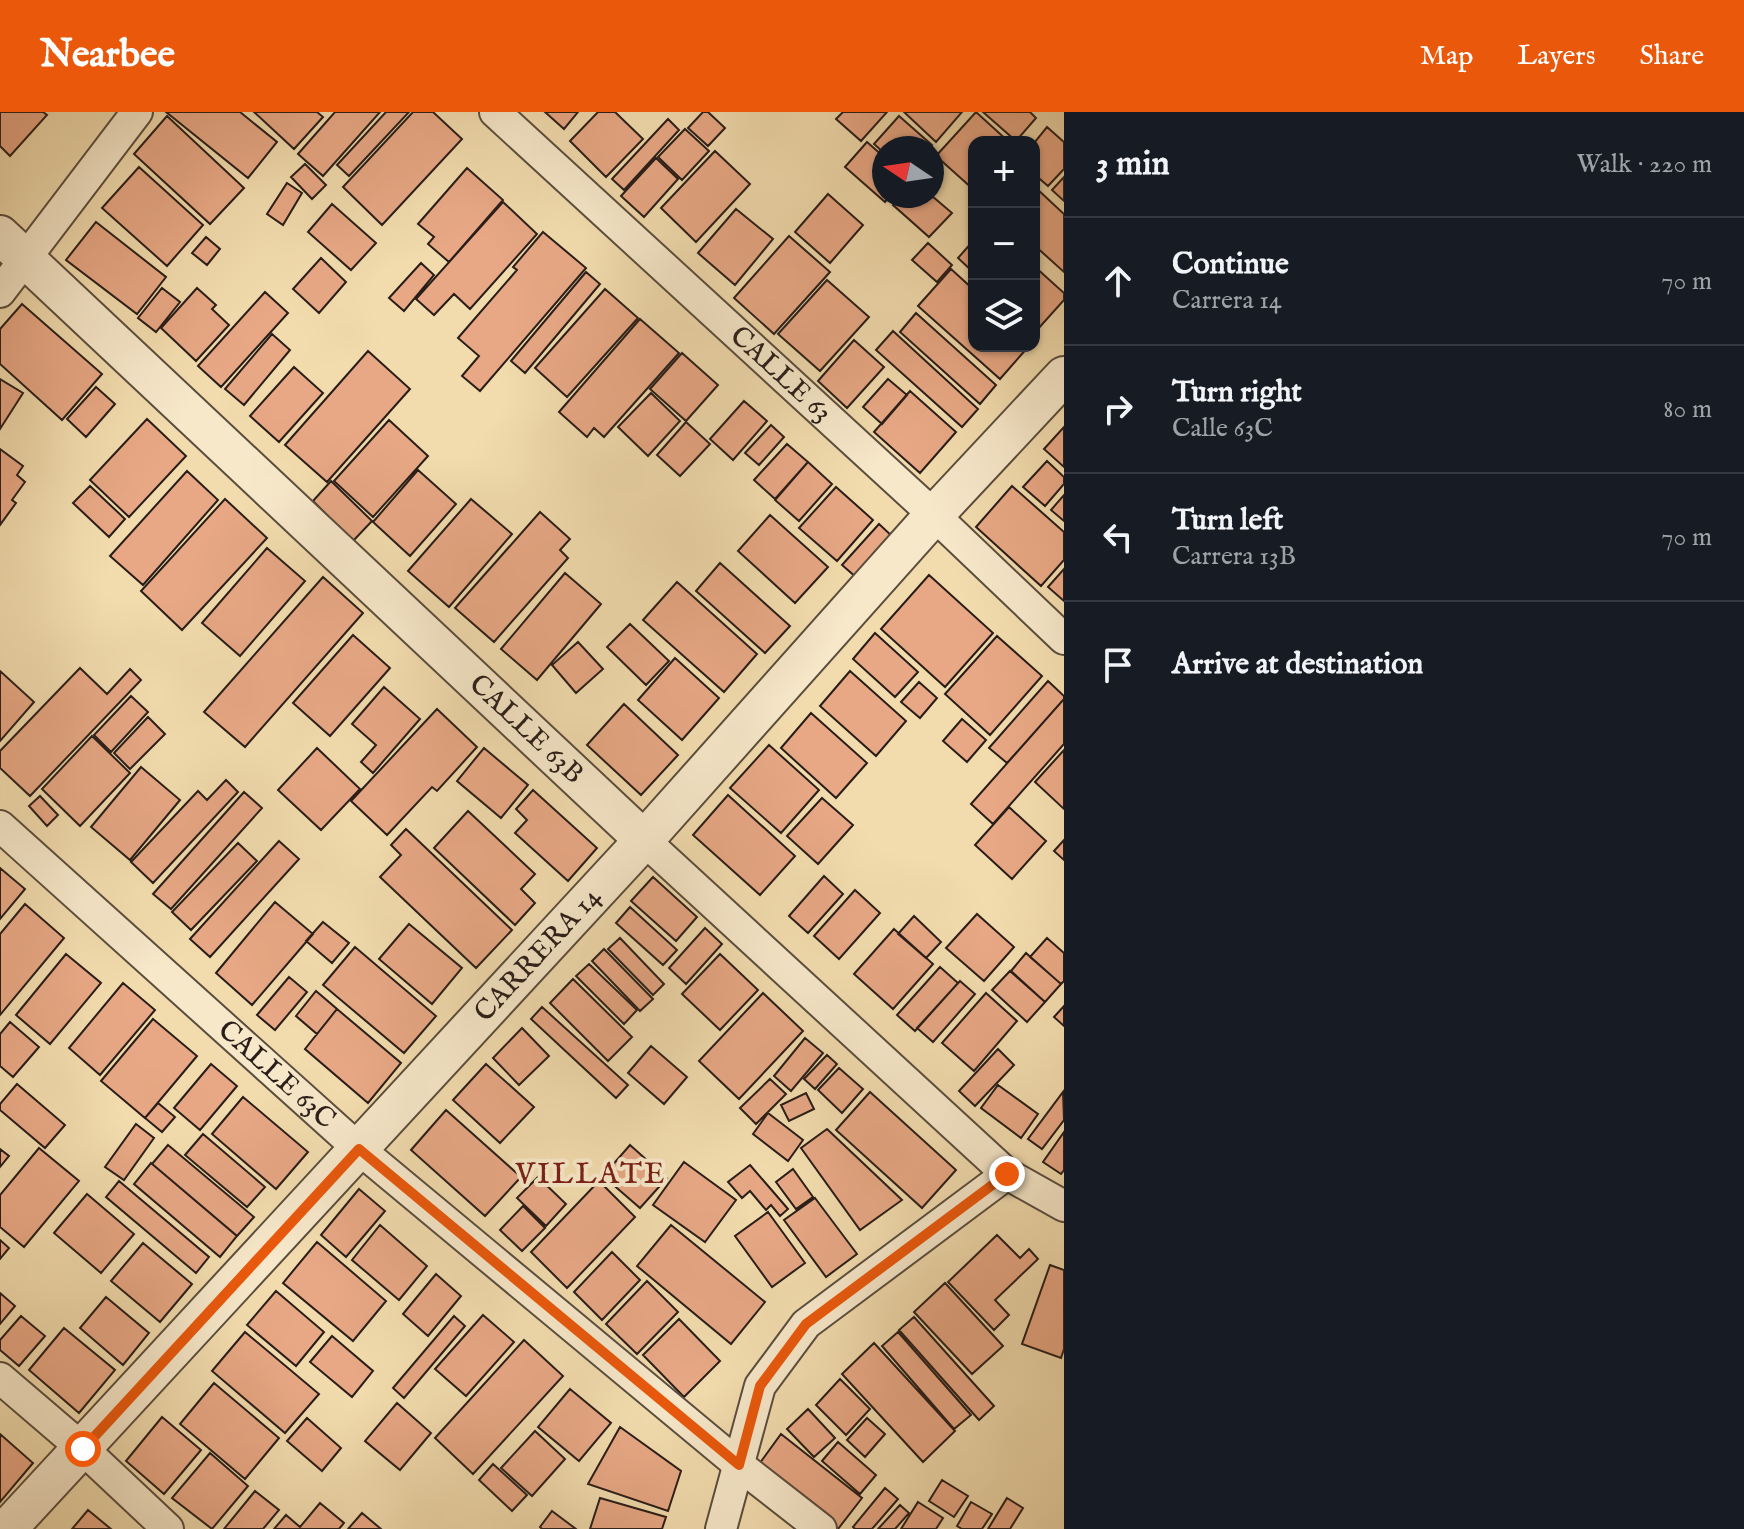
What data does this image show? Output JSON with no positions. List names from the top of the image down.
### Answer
{
  "streets": {
    "street": [
      "CALLE 63",
      "CALLE 63B",
      "CARRERA 14",
      "CALLE 63C"
    ]
  },
  "crossings": [
    ["CALLE 63", "CARRERA 14"],
    ["CALLE 63B", "CARRERA 14"],
    ["CARRERA 14", "CALLE 63C"]
  ],
  "districts": ["VILLATE"],
  "north": "left",
  "page": {
    "header": "Nearbee",
    "nav": ["Map", "Layers", "Share"],
    "heading": ["3 min", "Walk · 220 m"],
    "map_buttons": ["+", "−"],
    "list": [
      ["Continue", "Carrera 14", "70 m"],
      ["Turn right", "Calle 63C", "80 m"],
      ["Turn left", "Carrera 13B", "70 m"],
      "Arrive at destination"
    ]
  }
}
